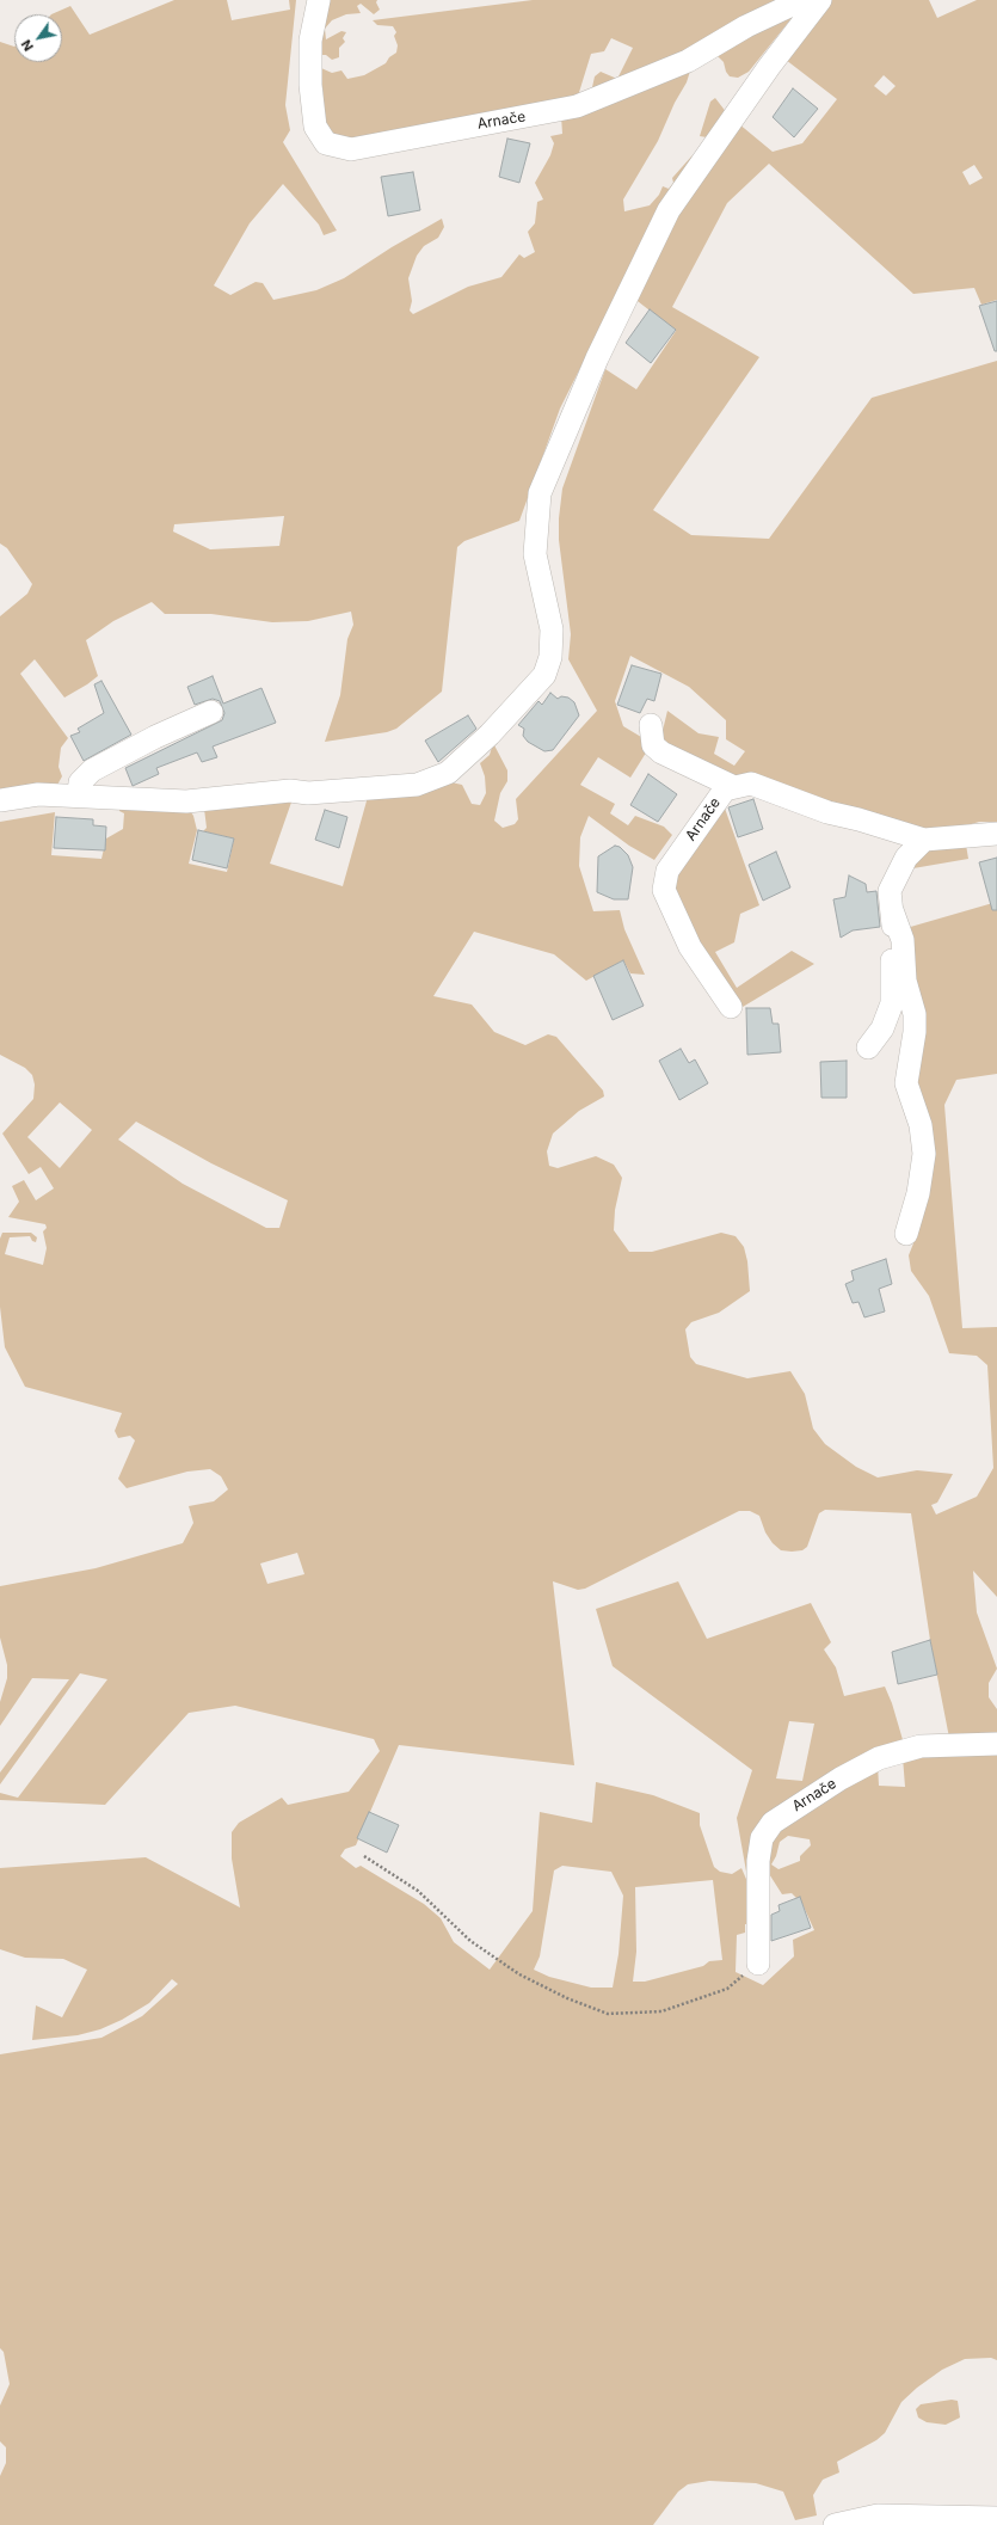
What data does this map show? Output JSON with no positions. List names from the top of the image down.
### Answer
{
  "streets": {
    "street": ["Arnače"]
  },
  "north": "bottom left"
}
